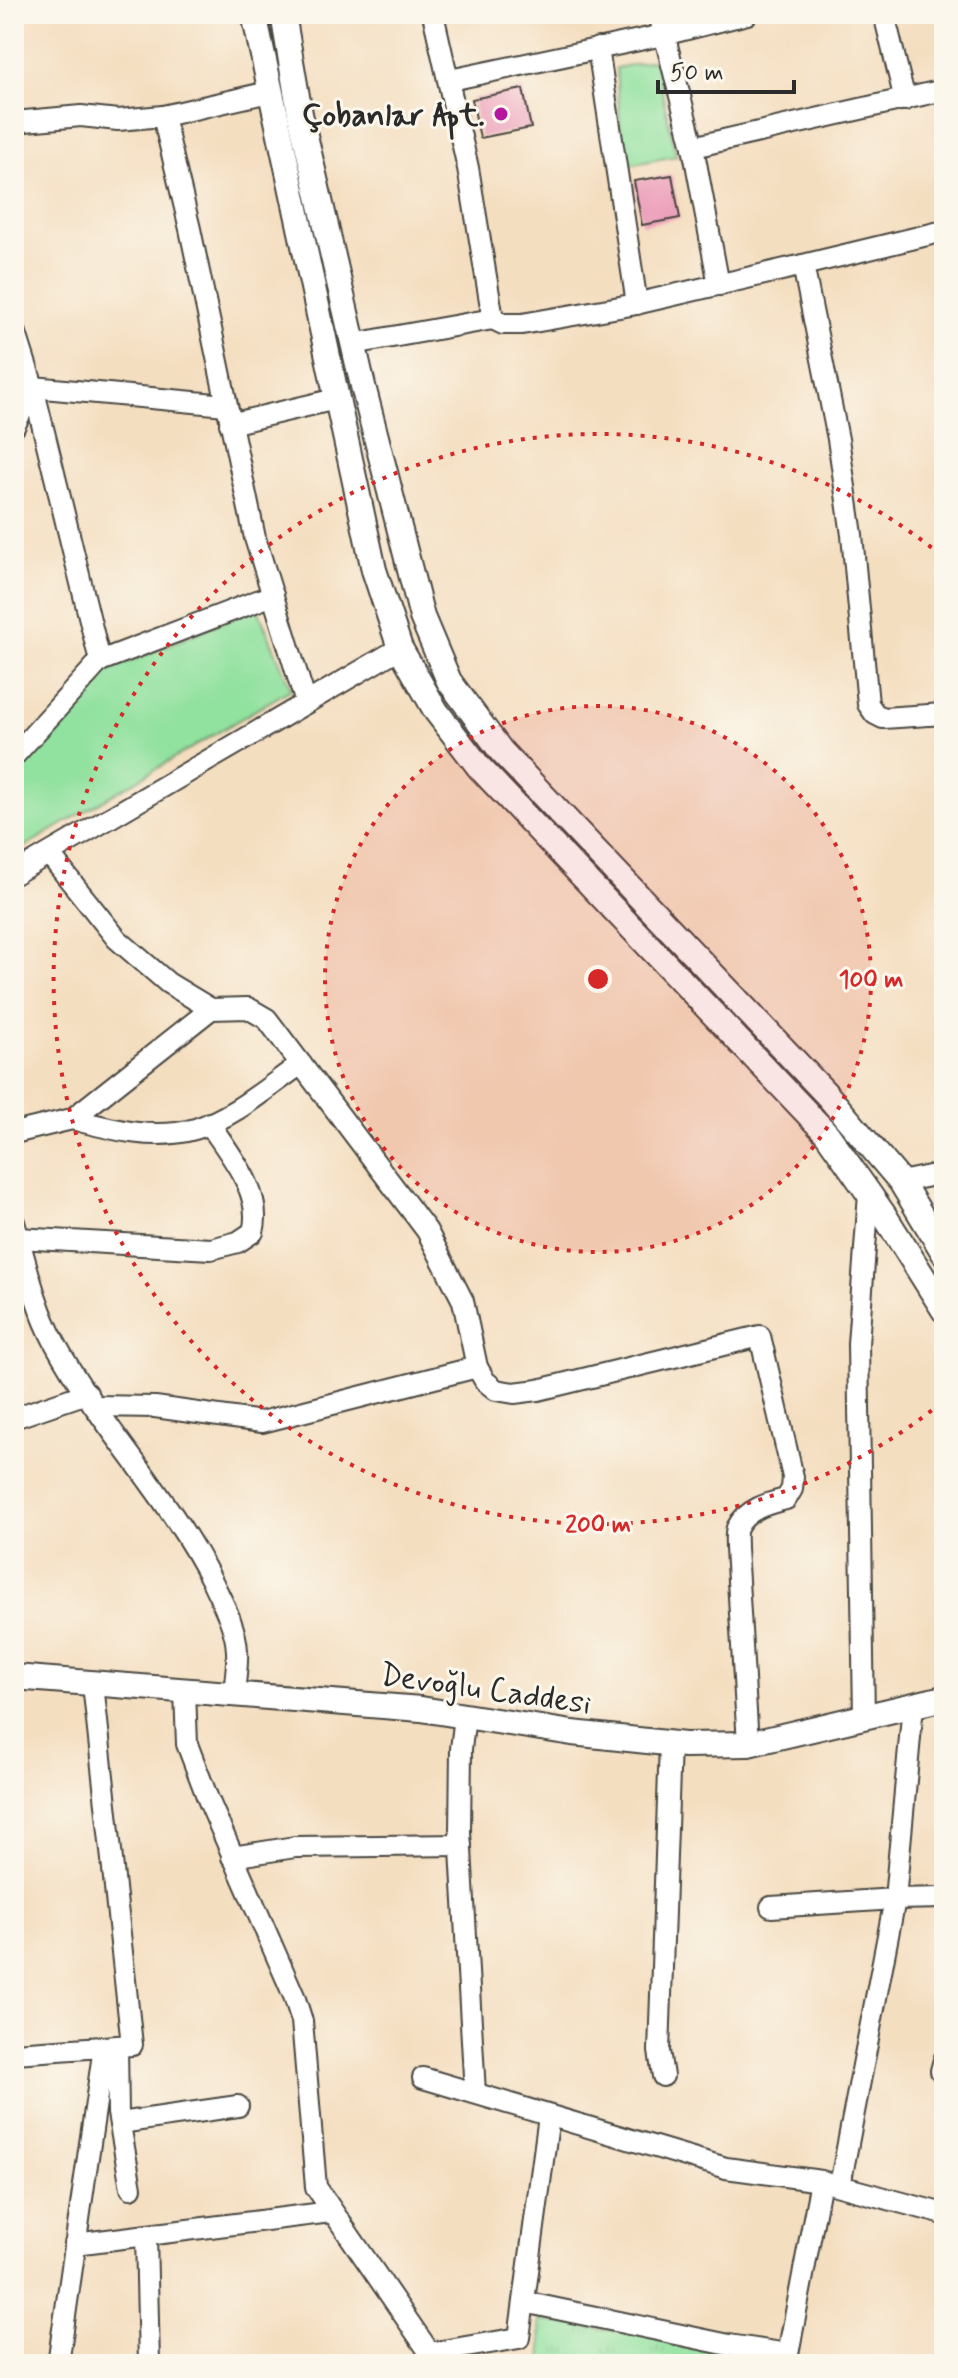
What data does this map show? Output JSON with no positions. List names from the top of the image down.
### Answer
{
  "streets": {
    "street": ["Devoğlu Caddesi"]
  },
  "places": ["Çobanlar Apt."],
  "scale_bar": "50 m",
  "rings": ["100 m", "200 m"]
}
